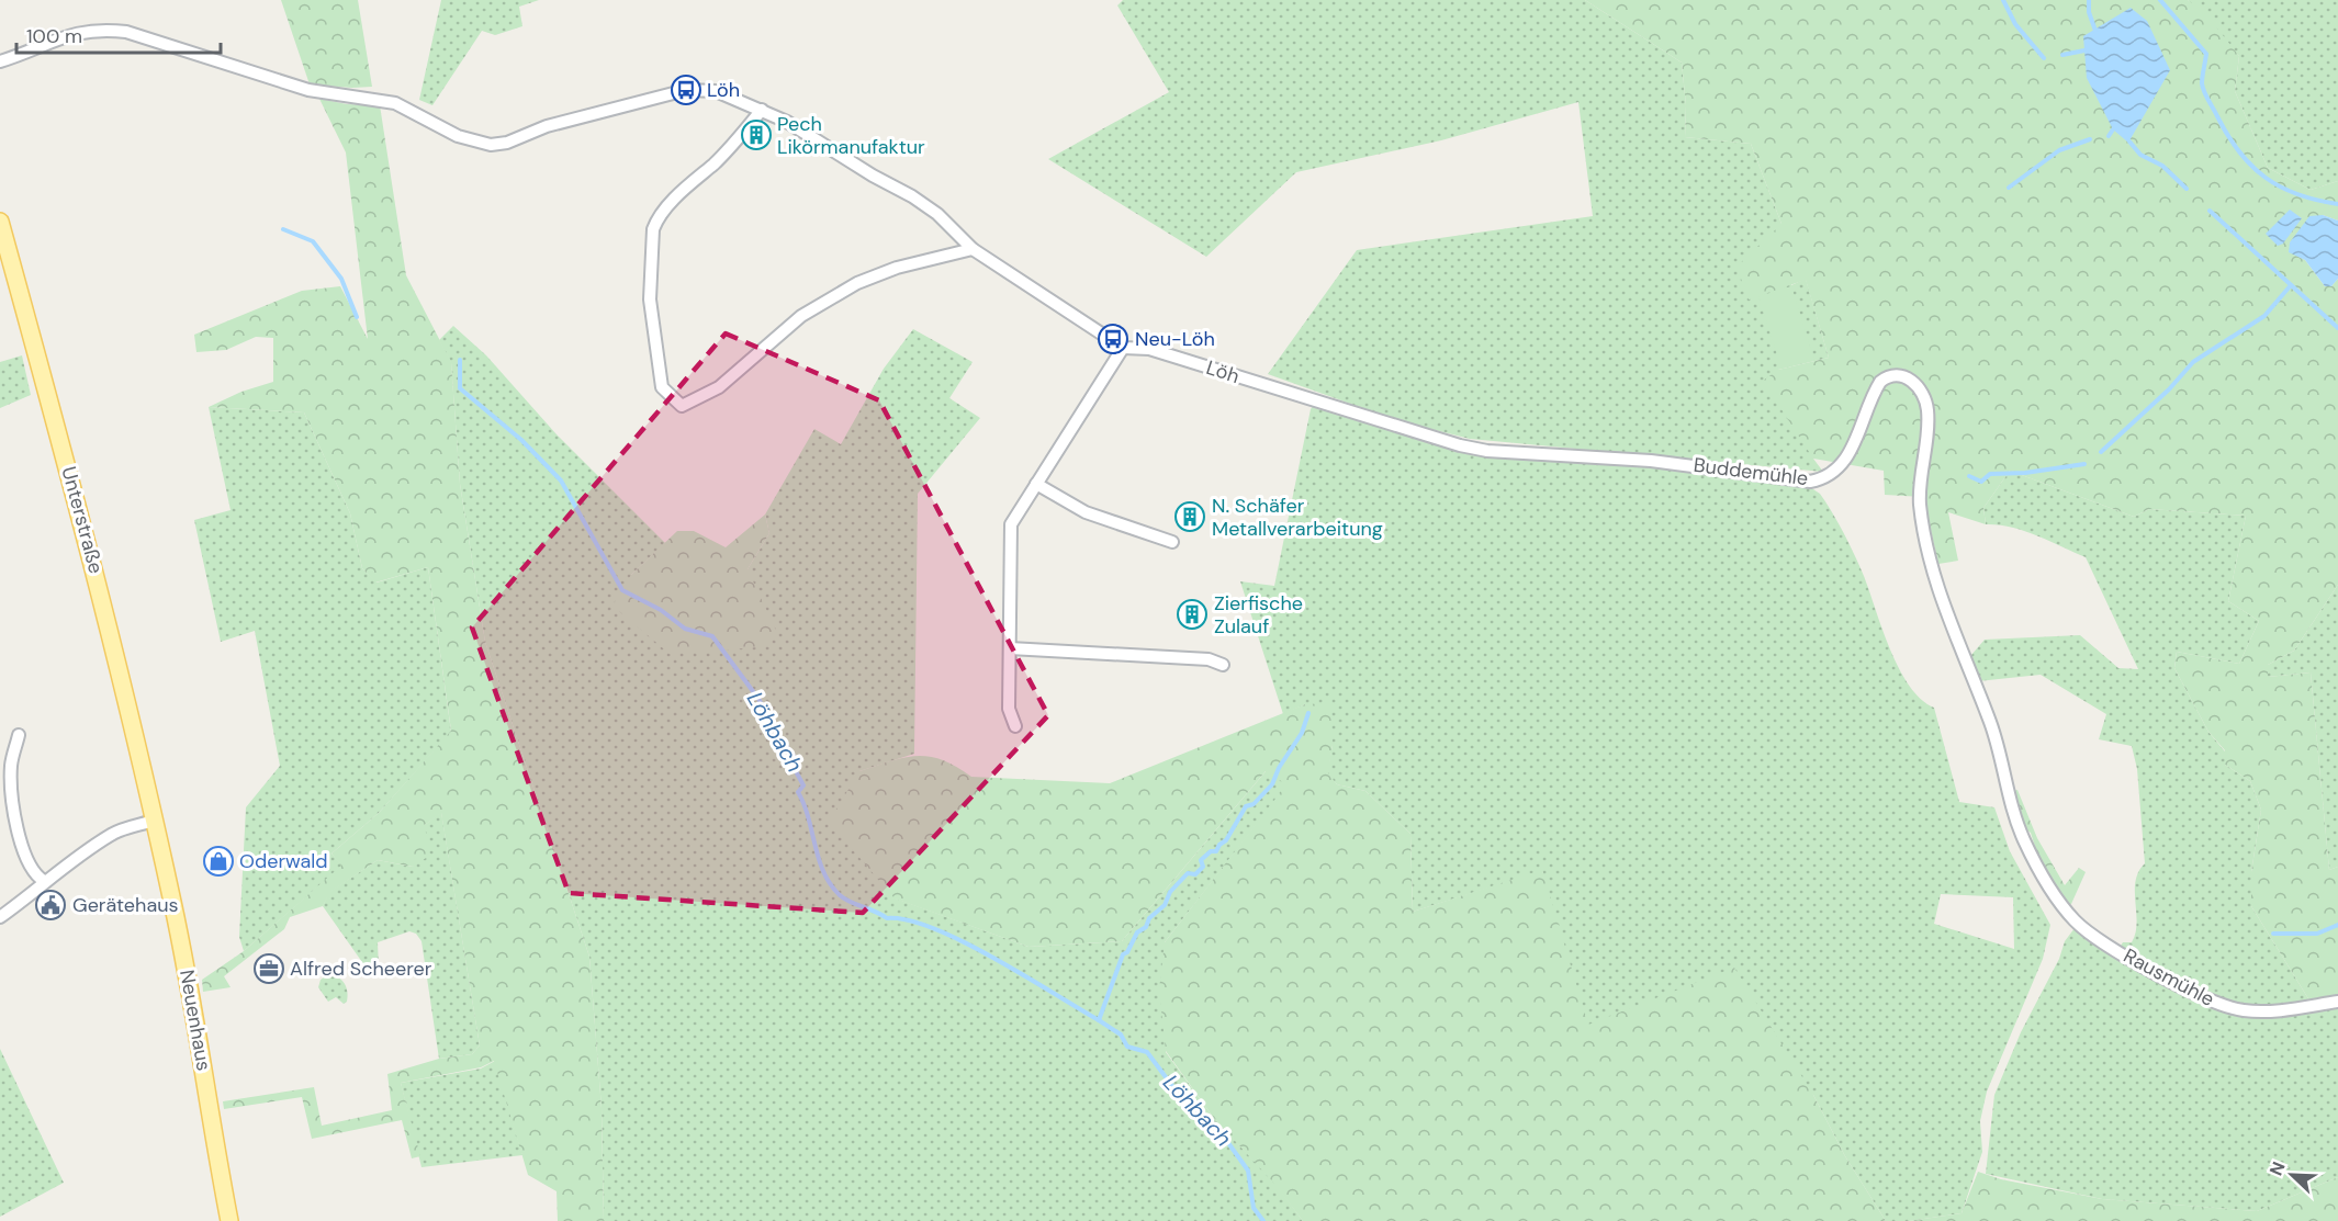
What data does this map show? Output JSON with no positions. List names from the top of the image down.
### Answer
{
  "streets": {
    "main road": ["Unterstraße", "Neuenhaus"],
    "street": ["Löh", "Buddemühle", "Rausmühle"]
  },
  "crossings": [
    ["Löh", "Buddemühle"],
    ["Buddemühle", "Rausmühle"],
    ["Unterstraße", "Neuenhaus"]
  ],
  "water": ["Löhbach"],
  "places": {
    "bus stop": ["Löh", "Neu-Löh"],
    "building": ["Pech Likörmanufaktur", "N. Schäfer Metallverarbeitung", "Zierfische Zulauf"],
    "shop": ["Oderwald"],
    "public building": ["Gerätehaus"],
    "office": ["Alfred Scheerer"]
  },
  "scale_bar": "100 m",
  "north": "top left"
}
